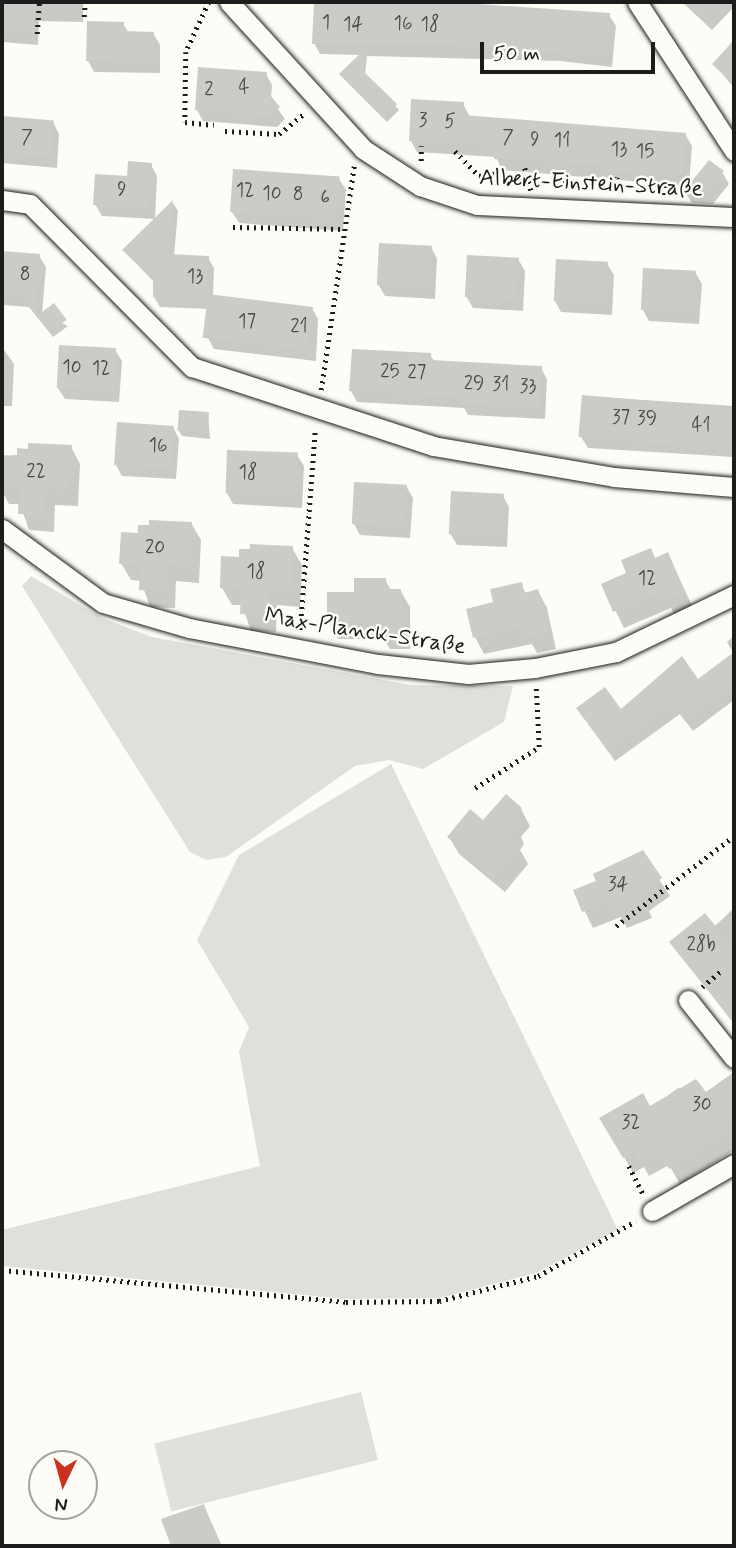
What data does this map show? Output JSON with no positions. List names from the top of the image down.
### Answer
{
  "streets": {
    "street": ["Albert-Einstein-Straße", "Max-Planck-Straße"]
  },
  "house_numbers": [
    "1",
    "16",
    "14",
    "18",
    "4",
    "2",
    "3",
    "5",
    "7",
    "7",
    "9",
    "11",
    "13",
    "15",
    "9",
    "12",
    "10",
    "8",
    "6",
    "8",
    "13",
    "17",
    "21",
    "10",
    "12",
    "25",
    "27",
    "29",
    "31",
    "33",
    "37",
    "39",
    "41",
    "16",
    "22",
    "18",
    "20",
    "18",
    "12",
    "34",
    "28b",
    "30",
    "32"
  ],
  "scale_bar": "50 m",
  "north": "bottom"
}
